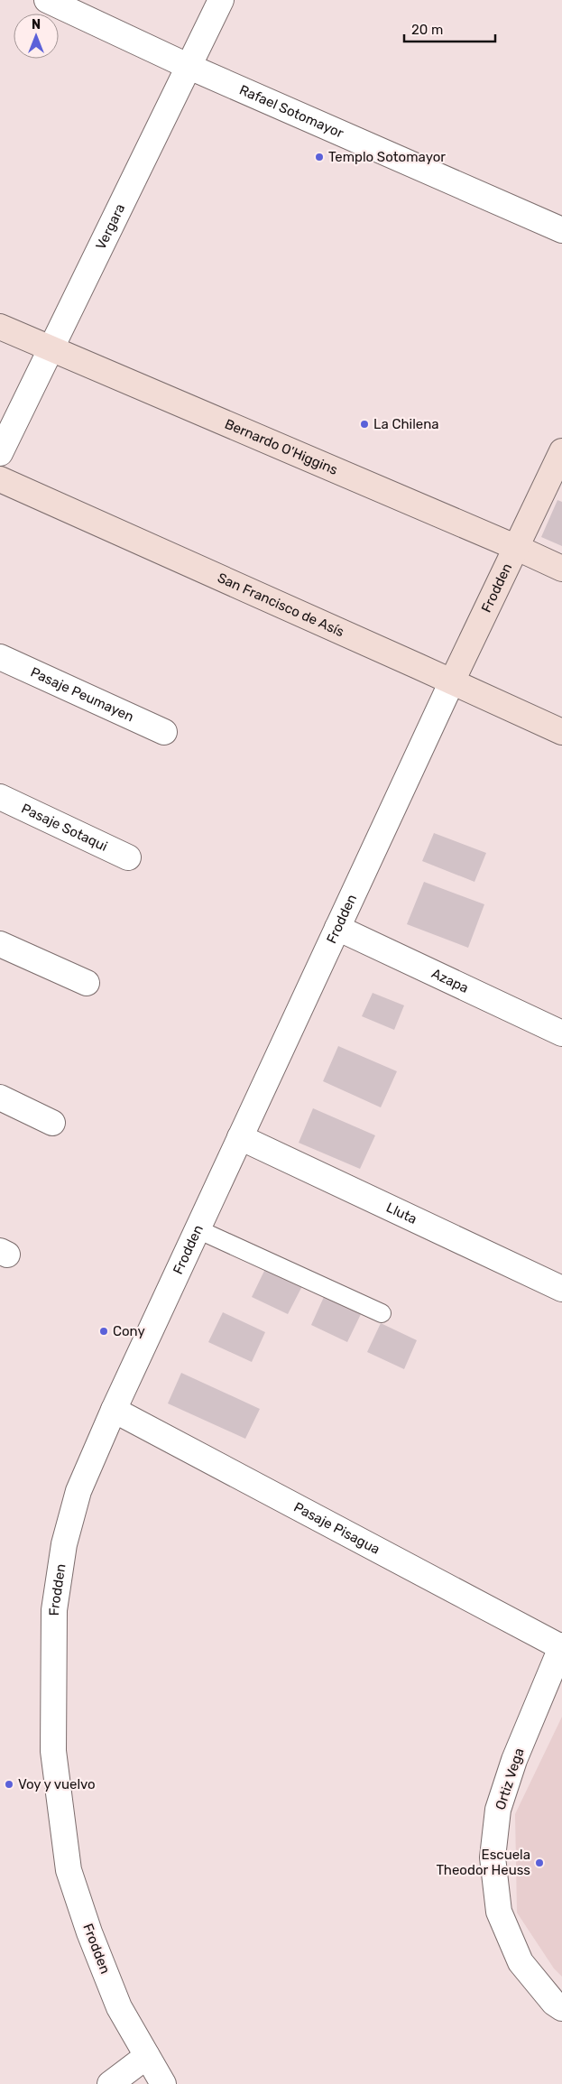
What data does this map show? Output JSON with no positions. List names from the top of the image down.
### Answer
{
  "streets": {
    "main road": ["Bernardo O'Higgins", "Frodden", "San Francisco de Asís"],
    "street": [
      "Rafael Sotomayor",
      "Vergara",
      "Pasaje Peumayen",
      "Pasaje Sotaqui",
      "Azapa",
      "Lluta",
      "Pasaje Pisagua",
      "Ortiz Vega"
    ]
  },
  "crossings": [
    ["Rafael Sotomayor", "Vergara"],
    ["Vergara", "Bernardo O'Higgins"],
    ["Bernardo O'Higgins", "Frodden"],
    ["Frodden", "San Francisco de Asís"],
    ["Frodden", "Azapa"],
    ["Frodden", "Lluta"],
    ["Frodden", "Pasaje Pisagua"],
    ["Pasaje Pisagua", "Ortiz Vega"]
  ],
  "places": [
    "Templo Sotomayor",
    "La Chilena",
    "Cony",
    "Voy y vuelvo",
    "Escuela Theodor Heuss"
  ],
  "scale_bar": "20 m",
  "north": "top"
}
